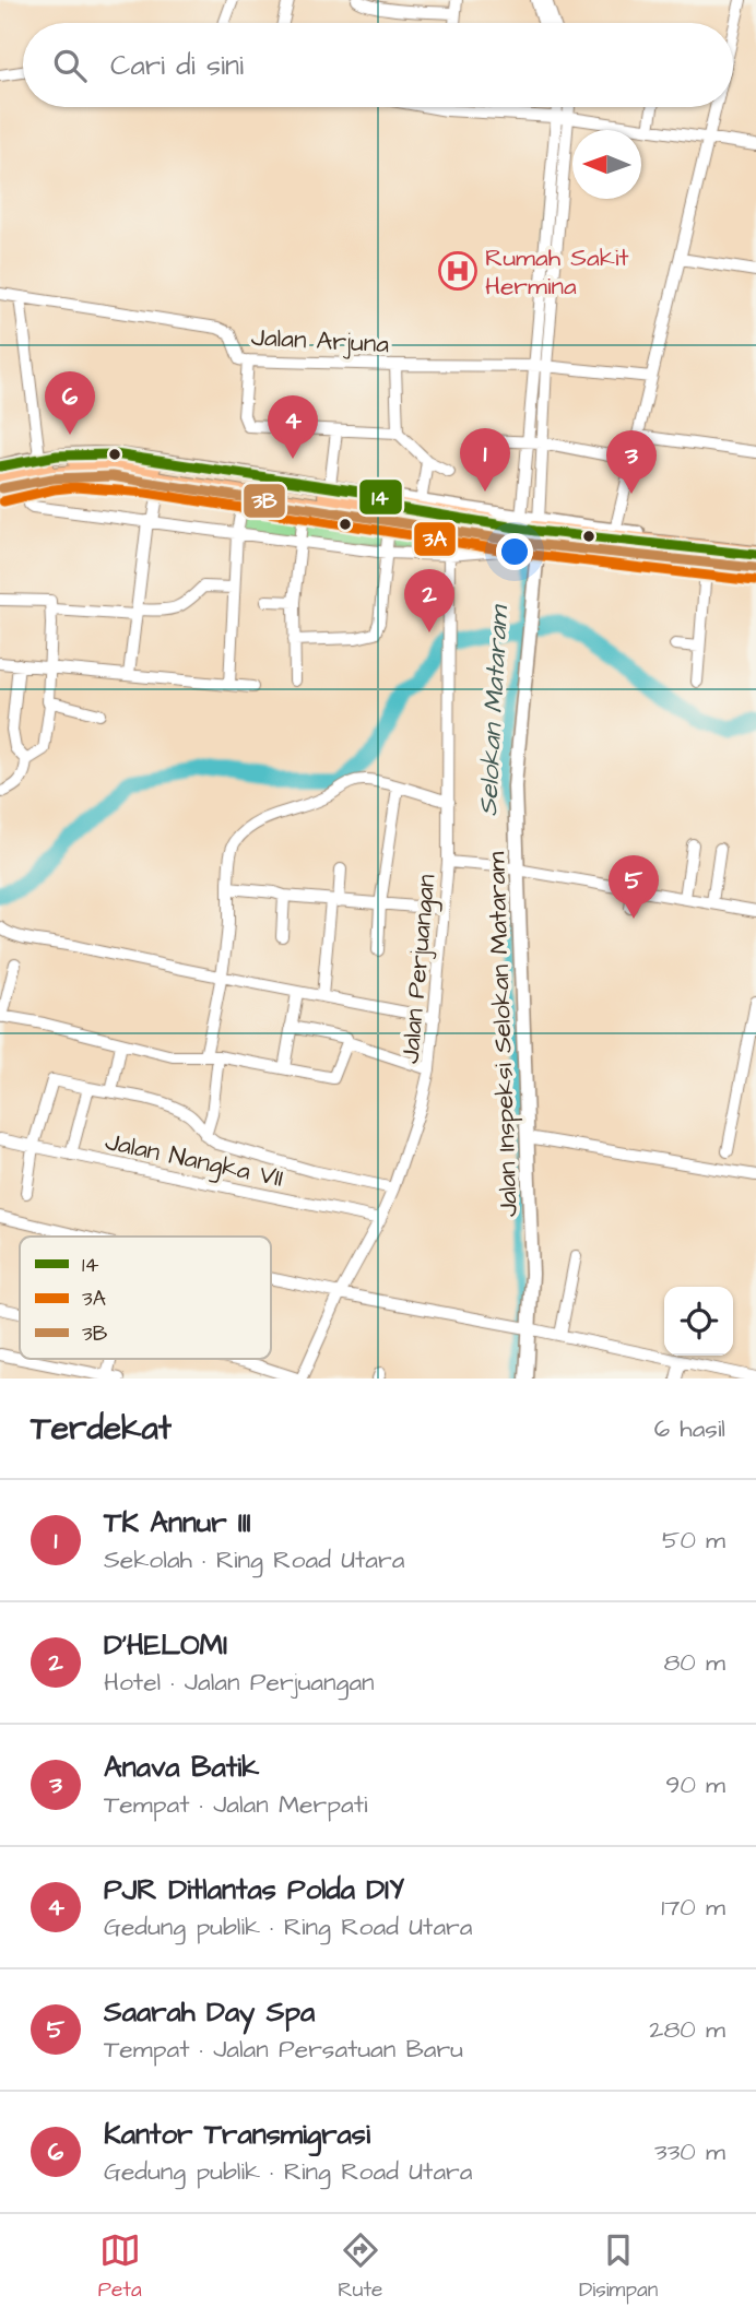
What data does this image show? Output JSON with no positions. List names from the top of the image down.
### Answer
{
  "streets": {
    "street": [
      "Jalan Arjuna",
      "Jalan Perjuangan",
      "Jalan Inspeksi Selokan Mataram",
      "Jalan Nangka VII"
    ]
  },
  "crossings": [
    ["Jalan Arjuna", "Jalan Inspeksi Selokan Mataram"],
    ["Jalan Perjuangan", "Jalan Nangka VII"]
  ],
  "water": ["Selokan Mataram"],
  "places": {
    "hospital": ["Rumah Sakit Hermina"]
  },
  "lines": ["transit line 14", "transit line 3B", "transit line 3A"],
  "legend": ["14", "3A", "3B"],
  "north": "left",
  "page": {
    "search": "Cari di sini",
    "pins": [
      "6",
      "4",
      "1",
      "3",
      "2",
      "5"
    ],
    "heading": ["Terdekat", "6 hasil"],
    "list": [
      {
        "mark": "1",
        "name": "TK Annur III",
        "note": "Sekolah · Ring Road Utara",
        "value": "50 m"
      },
      {
        "mark": "2",
        "name": "D'HELOMI",
        "note": "Hotel · Jalan Perjuangan",
        "value": "80 m"
      },
      {
        "mark": "3",
        "name": "Anava Batik",
        "note": "Tempat · Jalan Merpati",
        "value": "90 m"
      },
      {
        "mark": "4",
        "name": "PJR Ditlantas Polda DIY",
        "note": "Gedung publik · Ring Road Utara",
        "value": "170 m"
      },
      {
        "mark": "5",
        "name": "Saarah Day Spa",
        "note": "Tempat · Jalan Persatuan Baru",
        "value": "280 m"
      },
      {
        "mark": "6",
        "name": "Kantor Transmigrasi",
        "note": "Gedung publik · Ring Road Utara",
        "value": "330 m"
      }
    ],
    "nav": ["Peta", "Rute", "Disimpan"]
  }
}
